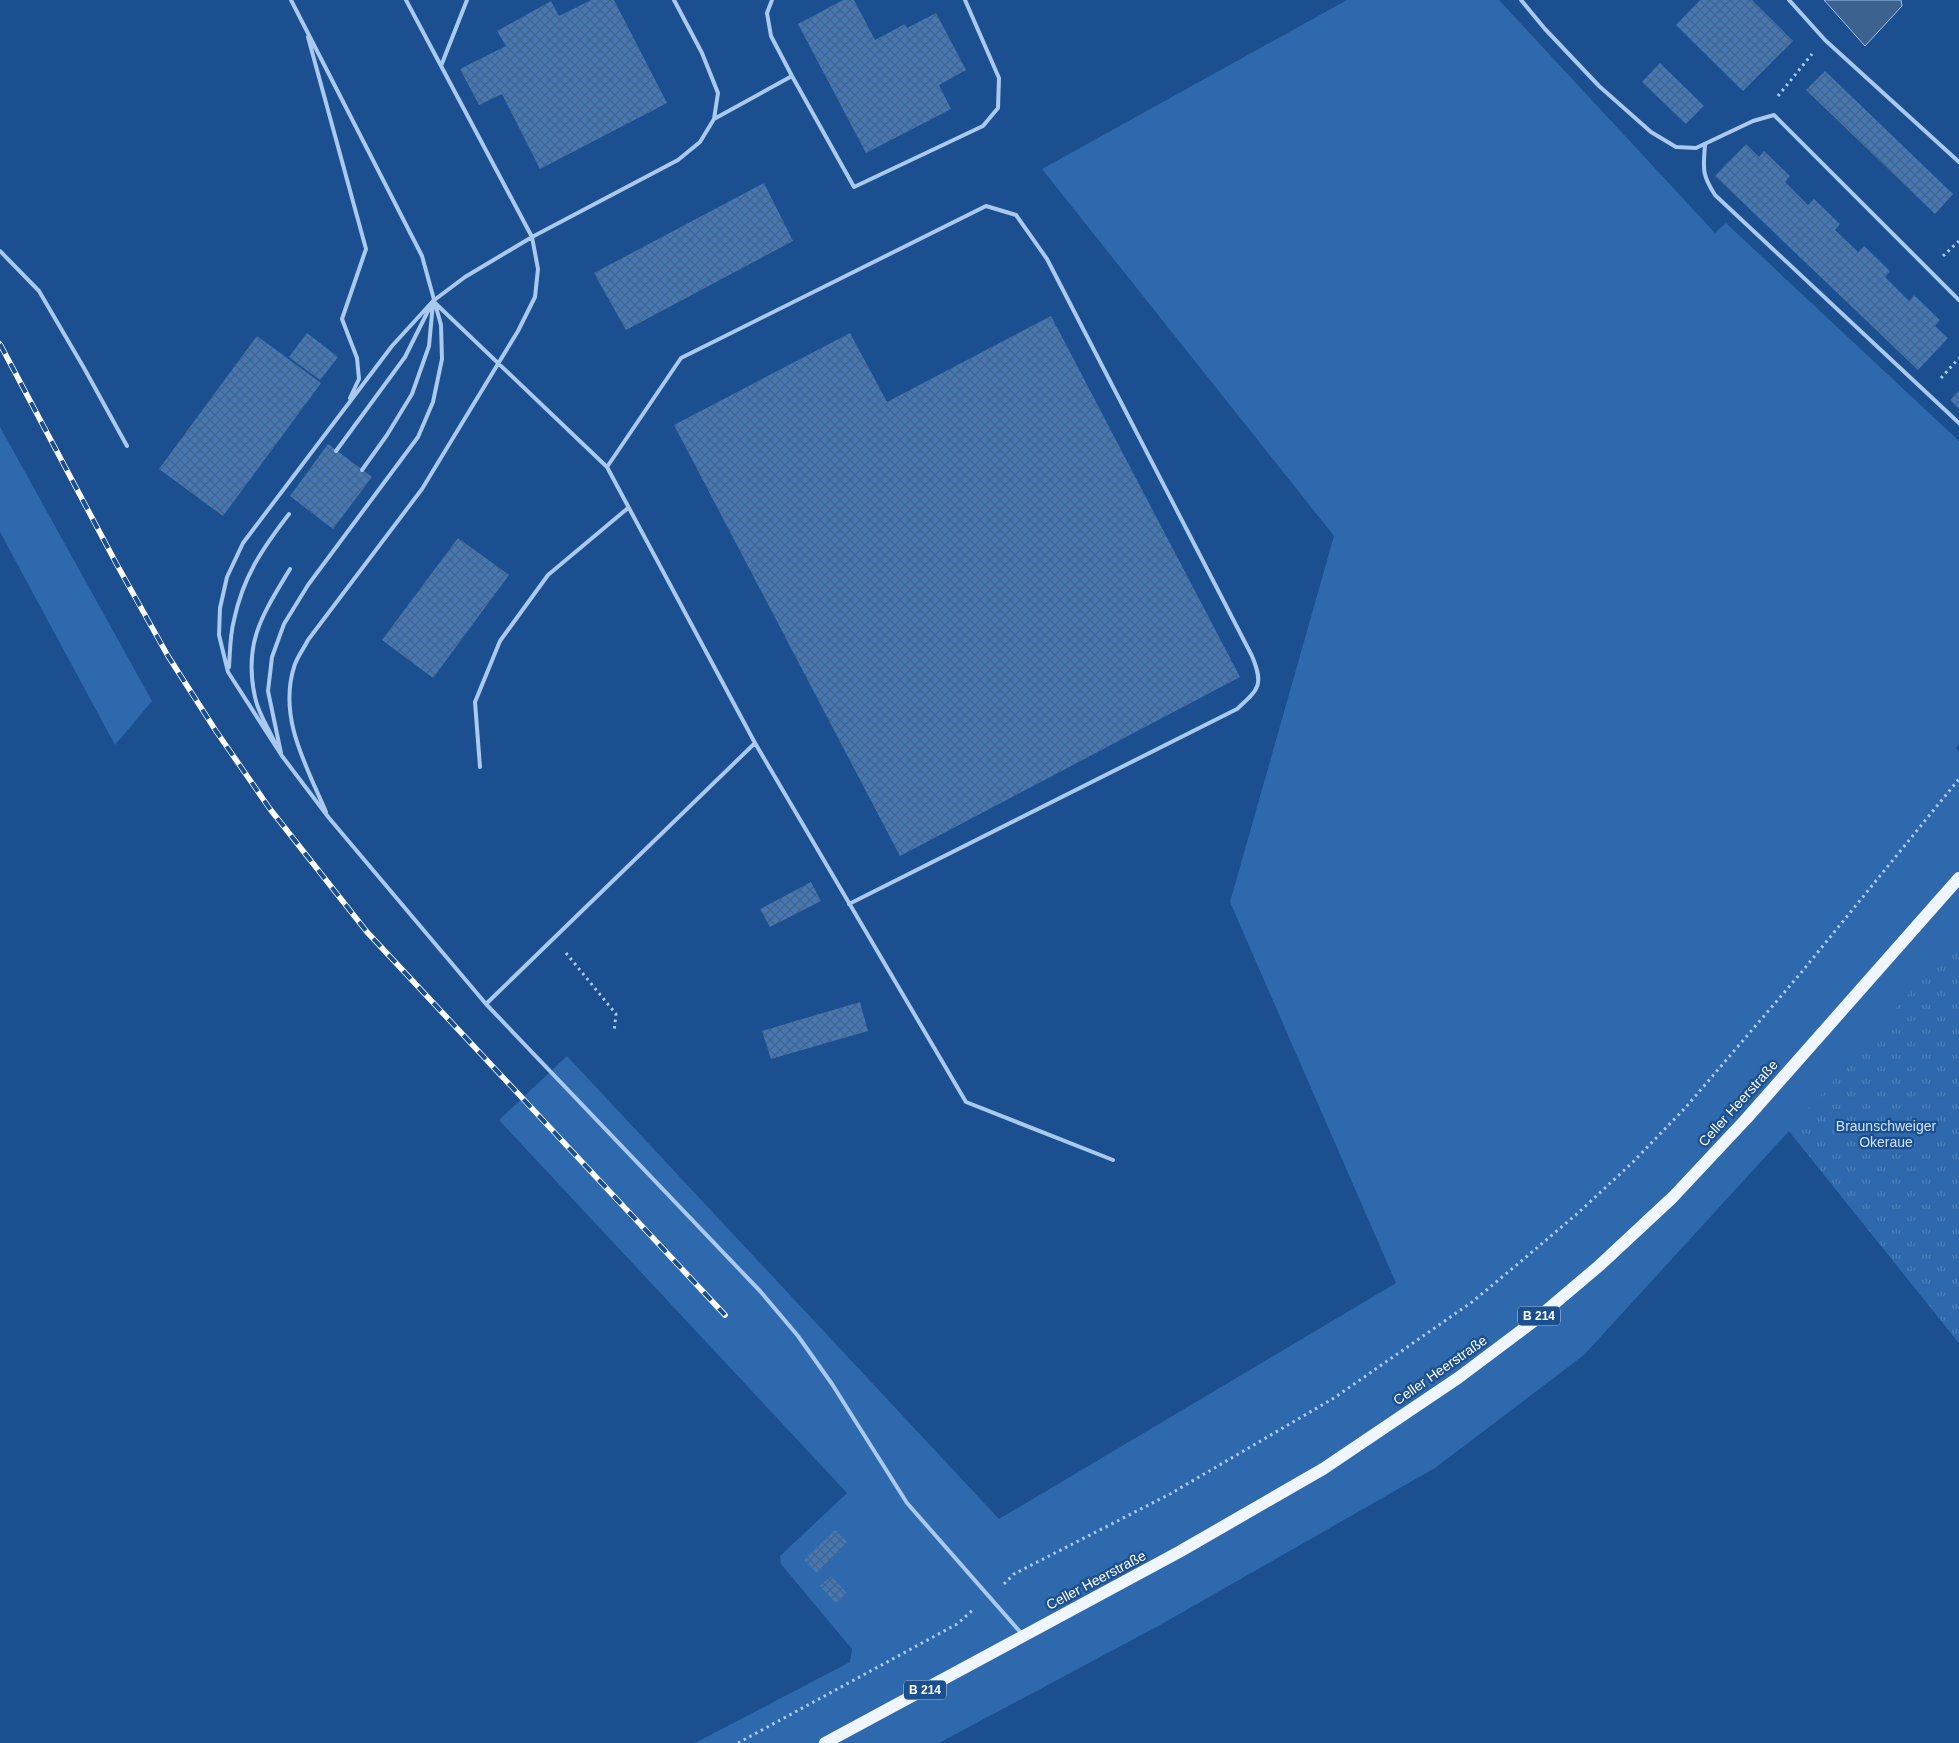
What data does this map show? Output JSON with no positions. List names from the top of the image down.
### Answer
{
  "streets": {
    "main road": ["Celler Heerstraße", "B 214"]
  },
  "parks": ["Braunschweiger Okeraue"]
}
